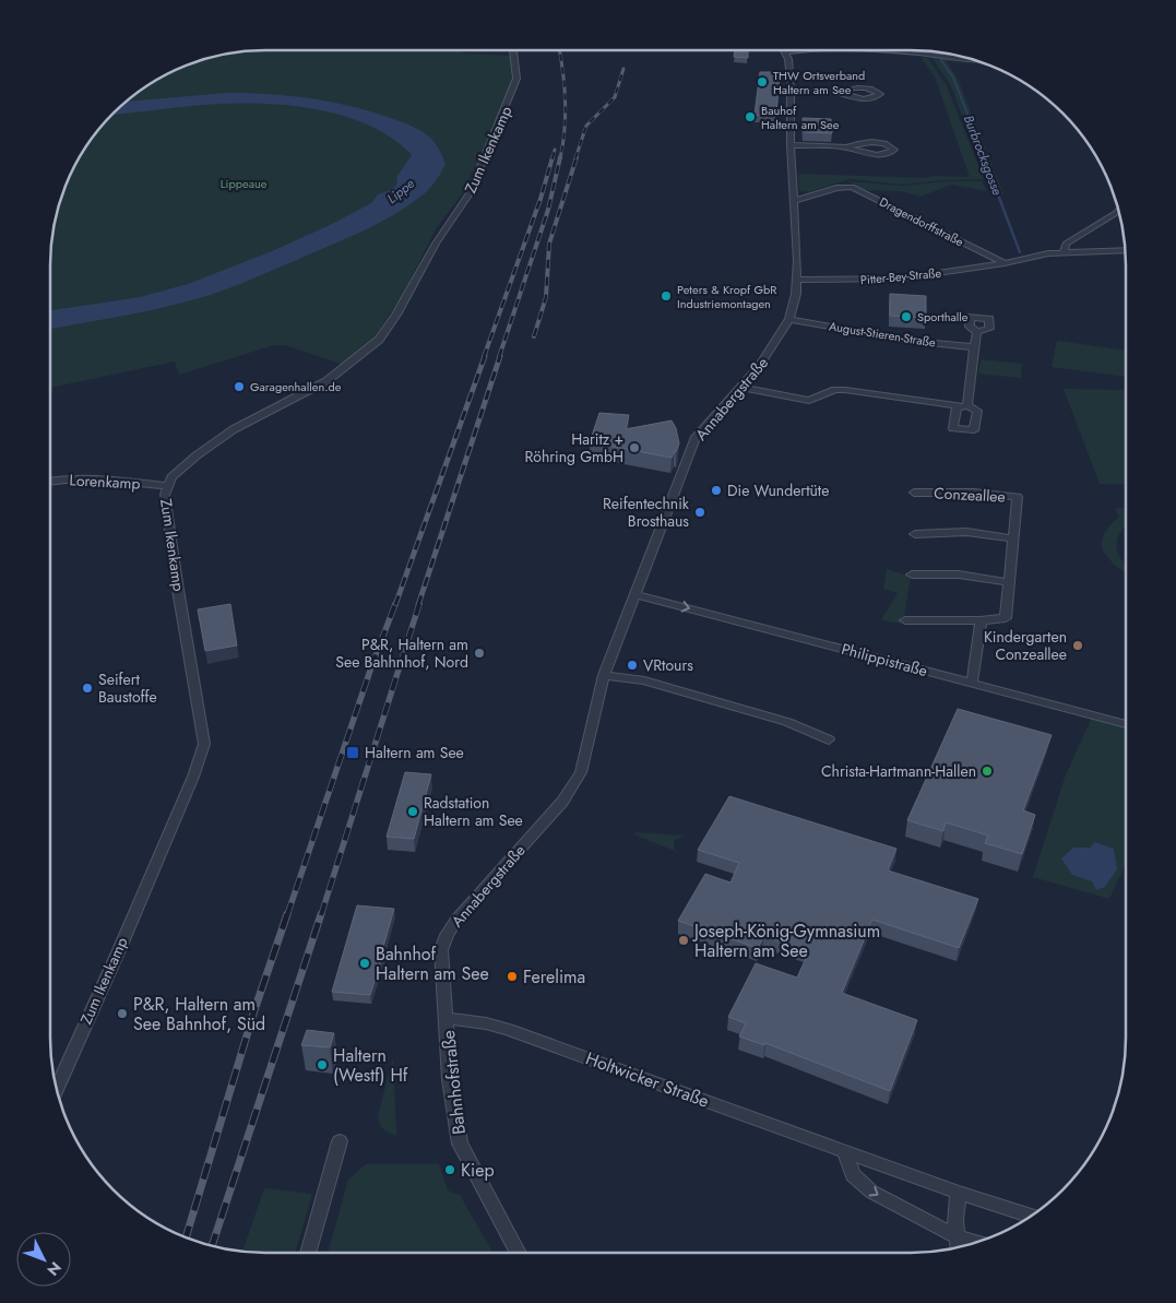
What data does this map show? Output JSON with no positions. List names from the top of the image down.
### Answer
{
  "streets": {
    "street": [
      "Zum Ikenkamp",
      "Dragendorffstraße",
      "Pitter-Bey-Straße",
      "August-Stieren-Straße",
      "Annabergstraße",
      "Lorenkamp",
      "Conzeallee",
      "Philippistraße",
      "Holtwicker Straße",
      "Bahnhofstraße"
    ]
  },
  "crossings": [
    ["Zum Ikenkamp", "Lorenkamp"],
    ["Dragendorffstraße", "Pitter-Bey-Straße"],
    ["Dragendorffstraße", "Annabergstraße"],
    ["Pitter-Bey-Straße", "Annabergstraße"],
    ["August-Stieren-Straße", "Annabergstraße"],
    ["Annabergstraße", "Philippistraße"],
    ["Annabergstraße", "Holtwicker Straße"],
    ["Annabergstraße", "Bahnhofstraße"],
    ["Holtwicker Straße", "Bahnhofstraße"]
  ],
  "water": ["Burbrocksgosse", "Lippe"],
  "parks": ["Lippeaue"],
  "places": {
    "other": [
      "THW Ortsverband Haltern am See",
      "Bauhof Haltern am See",
      "Peters & Kropf GbR Industriemontagen",
      "Sporthalle",
      "Garagenhallen.de",
      "Haritz + Röhring GmbH",
      "Die Wundertüte",
      "Reifentechnik Brosthaus",
      "Kindergarten Conzeallee",
      "P&R, Haltern am See Bahhnhof, Nord",
      "VRtours",
      "Seifert Baustoffe",
      "Christa-Hartmann-Hallen",
      "Radstation Haltern am See",
      "Joseph-König-Gymnasium Haltern am See",
      "Bahnhof Haltern am See",
      "Ferelima",
      "P&R, Haltern am See Bahnhof, Süd",
      "Haltern (Westf) Hf",
      "Kiep"
    ],
    "transit": ["Haltern am See"]
  },
  "north": "bottom right"
}
